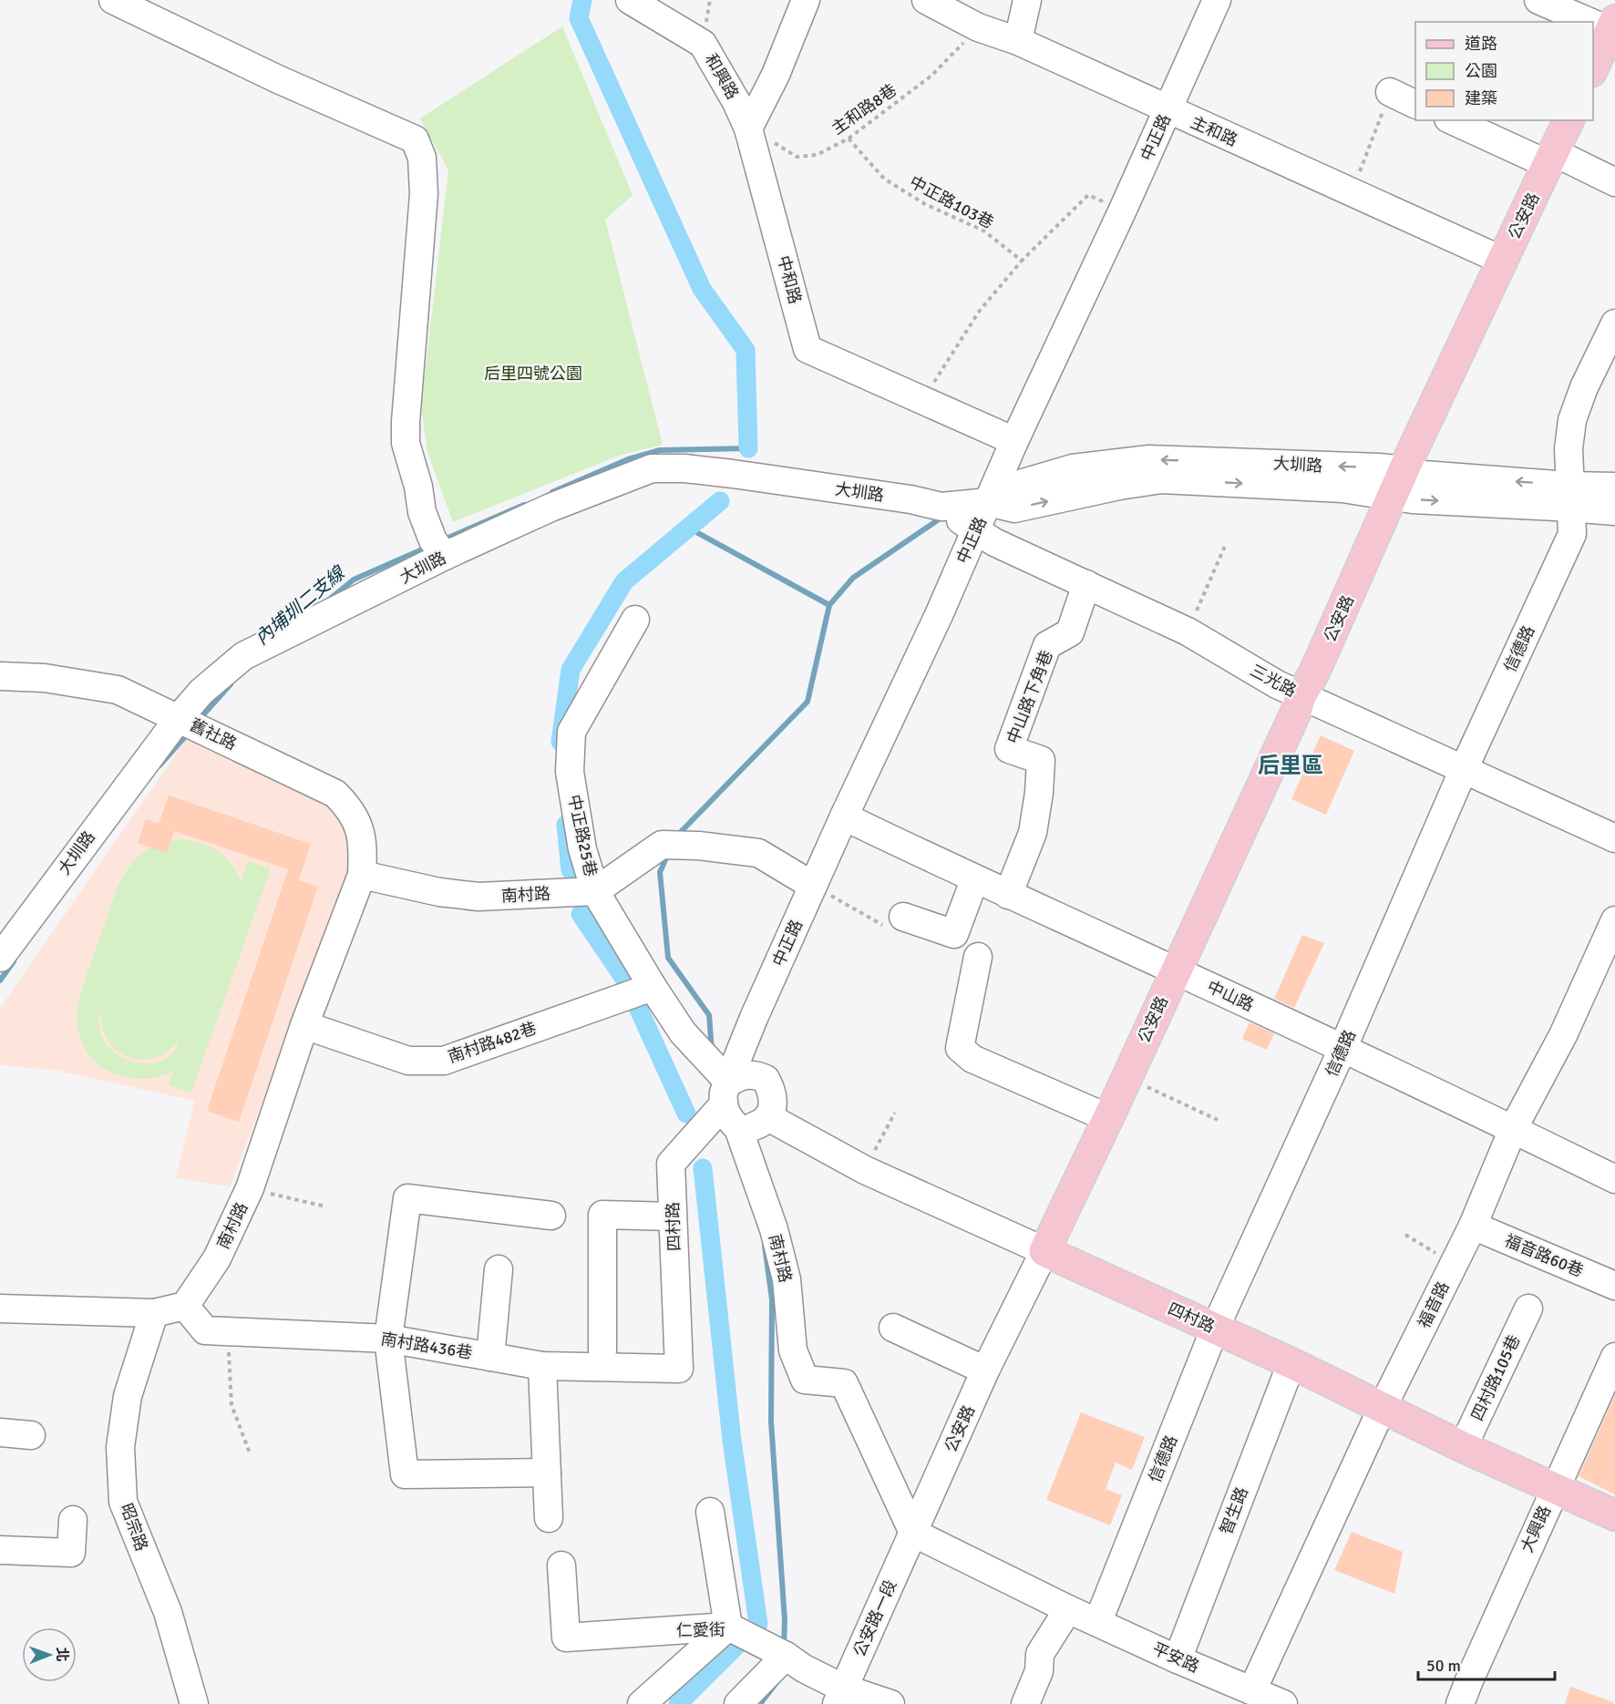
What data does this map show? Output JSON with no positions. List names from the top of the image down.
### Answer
{
  "streets": {
    "main road": ["公安路", "四村路"],
    "street": [
      "和興路",
      "主和路",
      "中正路",
      "中和路",
      "大圳路",
      "信德路",
      "三光路",
      "中山路下角巷",
      "舊社路",
      "中正路25巷",
      "南村路",
      "中山路",
      "南村路482巷",
      "福音路60巷",
      "福音路",
      "南村路436巷",
      "四村路105巷",
      "智生路",
      "昭宗路",
      "大興路",
      "公安路一段",
      "仁愛街",
      "平安路"
    ],
    "path": ["主和路8巷", "中正路103巷"]
  },
  "crossings": [
    ["和興路", "主和路8巷"],
    ["和興路", "中和路"],
    ["主和路8巷", "主和路"],
    ["主和路8巷", "中正路103巷"],
    ["主和路8巷", "中和路"],
    ["主和路", "中正路"],
    ["主和路", "公安路"],
    ["中正路", "中和路"],
    ["中正路", "大圳路"],
    ["中正路", "三光路"],
    ["中正路", "中正路25巷"],
    ["中正路", "南村路"],
    ["中正路", "中山路"],
    ["中正路", "四村路"],
    ["公安路", "大圳路"],
    ["公安路", "三光路"],
    ["公安路", "南村路"],
    ["公安路", "中山路"],
    ["公安路", "四村路"],
    ["公安路", "公安路一段"],
    ["公安路", "平安路"],
    ["大圳路", "信德路"],
    ["大圳路", "三光路"],
    ["大圳路", "舊社路"],
    ["信德路", "三光路"],
    ["信德路", "中山路"],
    ["信德路", "四村路"],
    ["信德路", "平安路"],
    ["三光路", "中山路下角巷"],
    ["中山路下角巷", "中山路"],
    ["舊社路", "南村路"],
    ["中正路25巷", "南村路"],
    ["南村路", "南村路482巷"],
    ["南村路", "四村路"],
    ["南村路", "南村路436巷"],
    ["南村路", "公安路一段"],
    ["南村路", "平安路"],
    ["中山路", "福音路"],
    ["四村路", "福音路"],
    ["四村路", "南村路436巷"],
    ["四村路", "四村路105巷"],
    ["四村路", "智生路"],
    ["四村路", "大興路"],
    ["福音路60巷", "福音路"],
    ["福音路", "平安路"],
    ["智生路", "平安路"],
    ["公安路一段", "仁愛街"],
    ["公安路一段", "平安路"]
  ],
  "districts": ["后里區"],
  "water": ["內埔圳二支線"],
  "parks": ["后里四號公園"],
  "legend": ["道路", "公園", "建築"],
  "scale_bar": "50 m",
  "north": "right"
}
